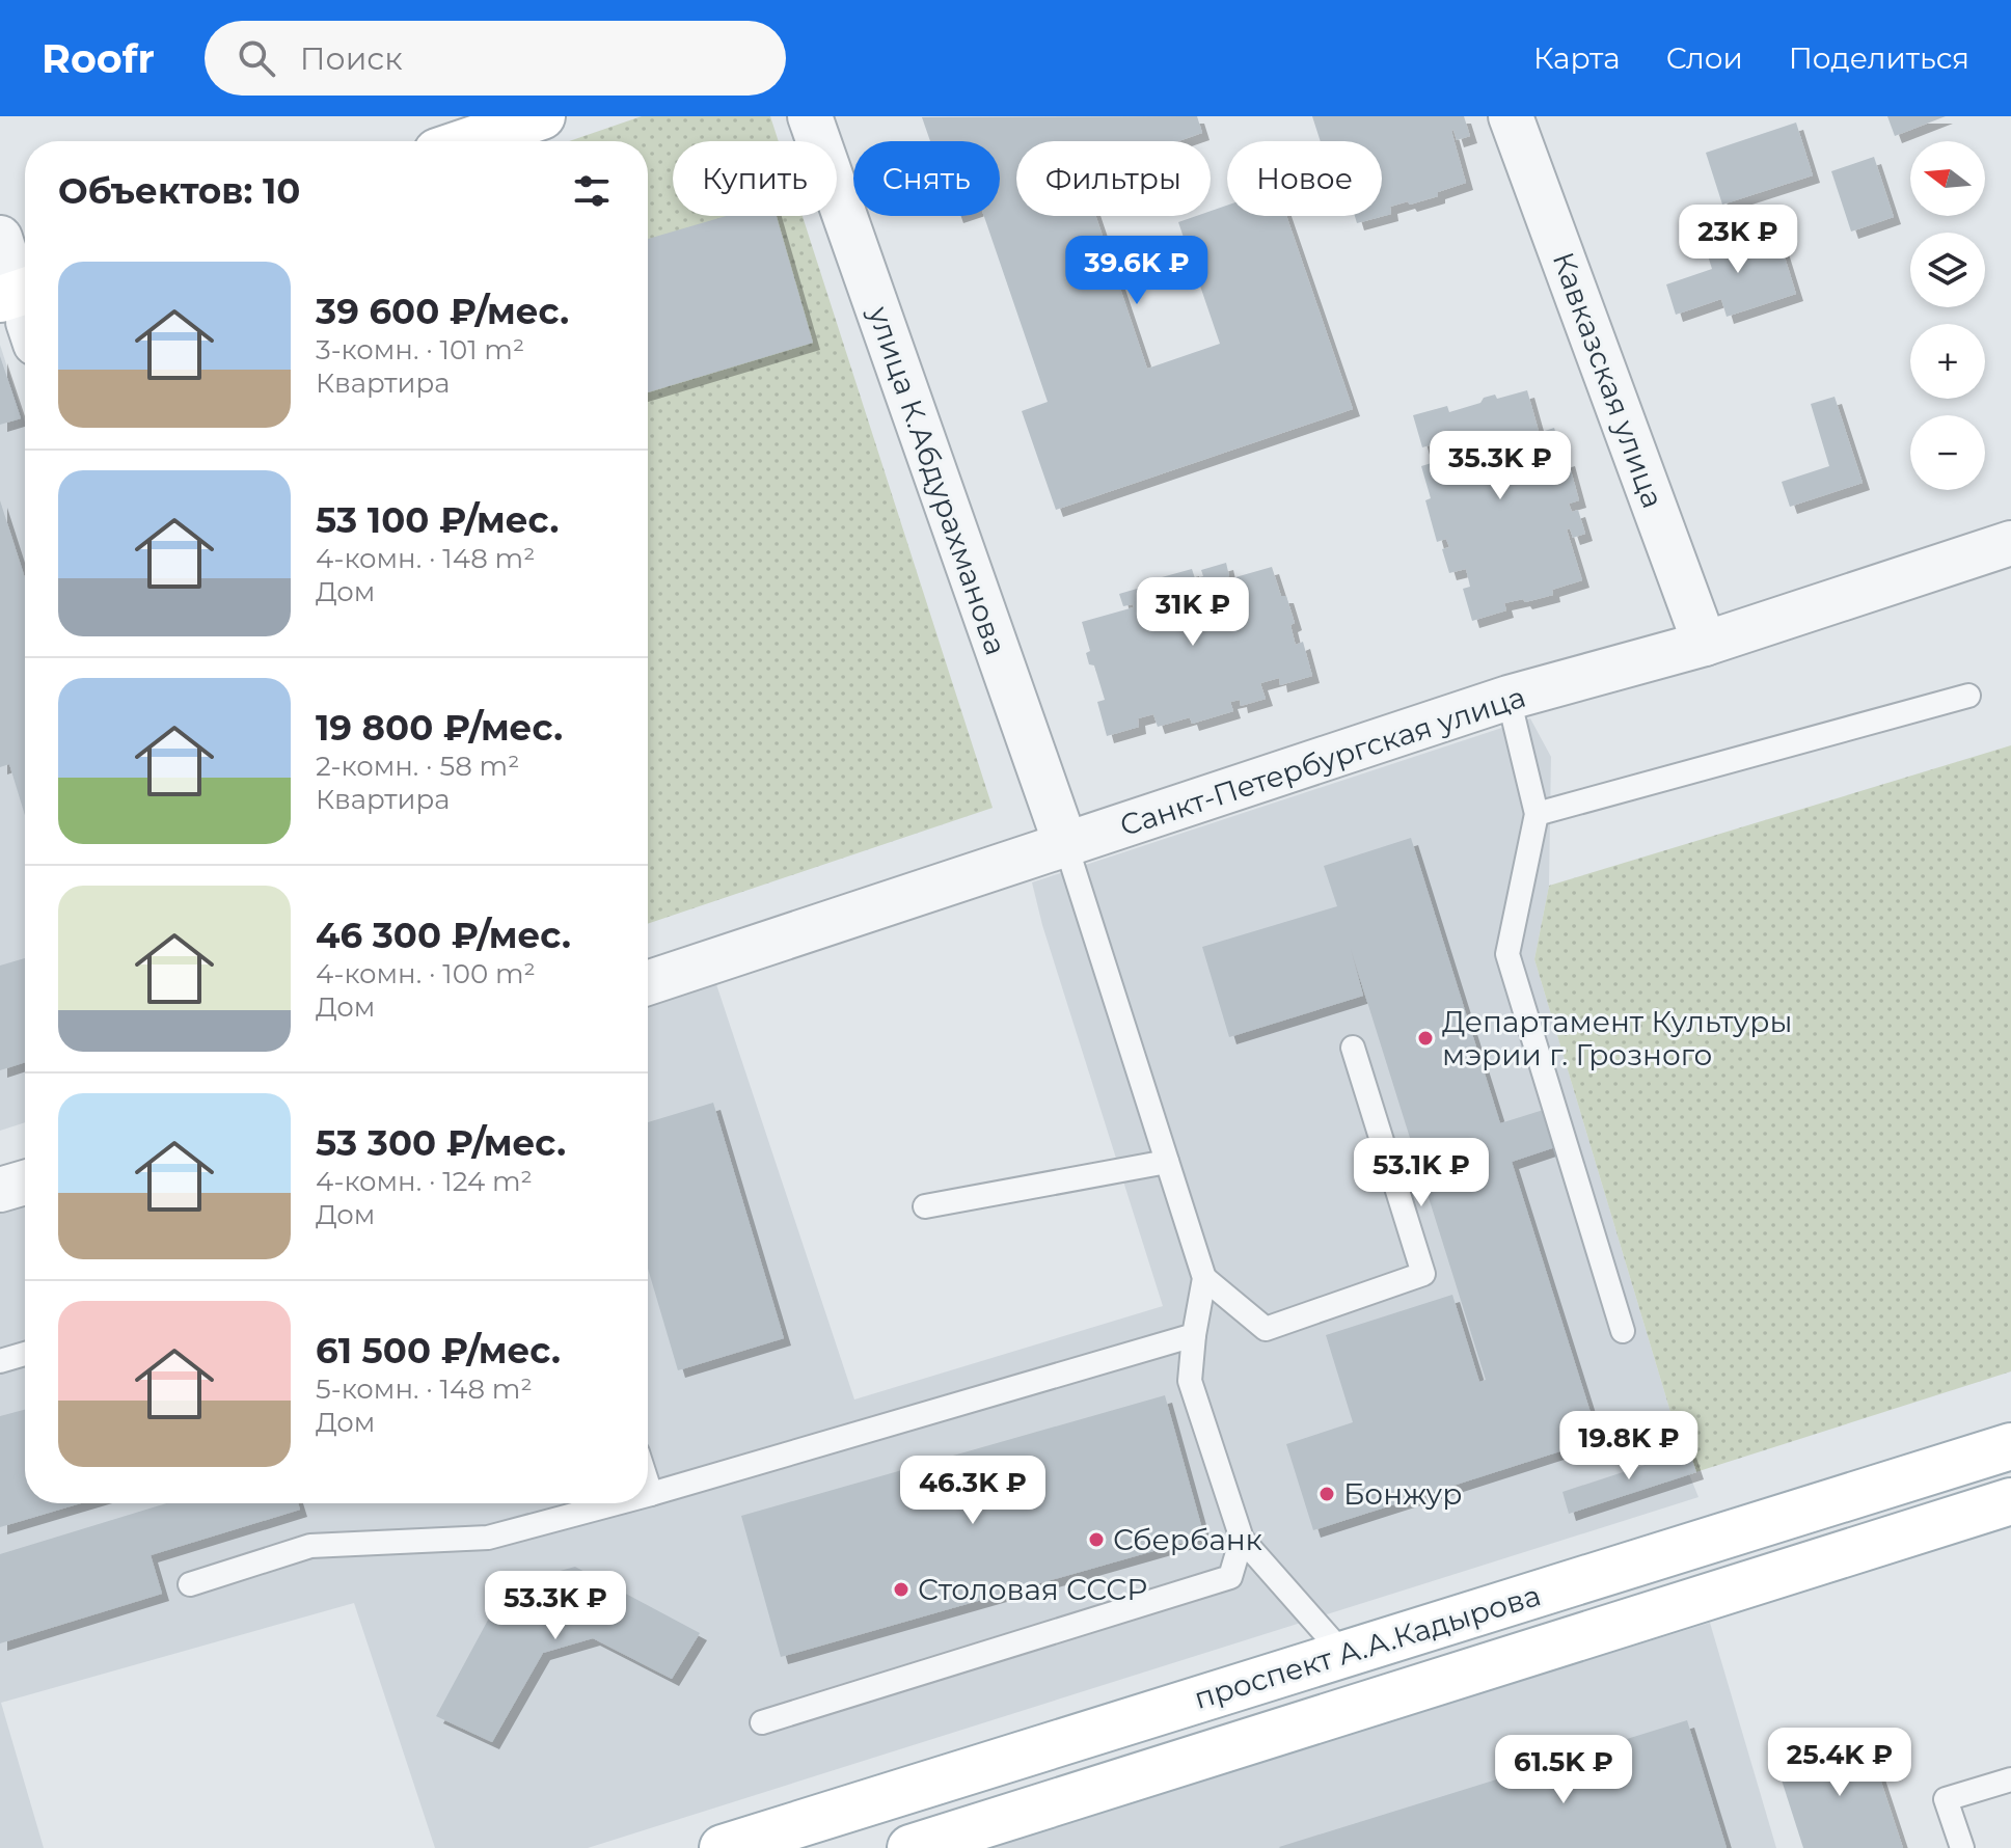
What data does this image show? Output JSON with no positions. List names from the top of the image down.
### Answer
{
  "streets": {
    "main road": ["проспект А.А.Кадырова"],
    "street": ["Кавказская улица", "улица К.Абдурахманова", "Санкт-Петербургская улица"]
  },
  "crossings": [
    ["Кавказская улица", "Санкт-Петербургская улица"],
    ["улица К.Абдурахманова", "Санкт-Петербургская улица"]
  ],
  "places": [
    "Департамент Культуры мэрии г. Грозного",
    "Бонжур",
    "Сбербанк",
    "Столовая СССР"
  ],
  "north": "left",
  "page": {
    "header": "Roofr",
    "search": "Поиск",
    "nav": ["Карта", "Слои", "Поделиться"],
    "map_buttons": ["+", "−"],
    "chip": [
      "Купить",
      "Снять",
      "Фильтры",
      "Новое"
    ],
    "heading": "Объектов: 10",
    "price": [
      "23K ₽",
      "39.6K ₽",
      "35.3K ₽",
      "31K ₽",
      "53.1K ₽",
      "19.8K ₽",
      "46.3K ₽",
      "53.3K ₽",
      "25.4K ₽",
      "61.5K ₽"
    ],
    "list": [
      {
        "name": "39 600 ₽/мес.",
        "note": "3-комн. · 101 m² · Квартира"
      },
      {
        "name": "53 100 ₽/мес.",
        "note": "4-комн. · 148 m² · Дом"
      },
      {
        "name": "19 800 ₽/мес.",
        "note": "2-комн. · 58 m² · Квартира"
      },
      {
        "name": "46 300 ₽/мес.",
        "note": "4-комн. · 100 m² · Дом"
      },
      {
        "name": "53 300 ₽/мес.",
        "note": "4-комн. · 124 m² · Дом"
      },
      {
        "name": "61 500 ₽/мес.",
        "note": "5-комн. · 148 m² · Дом"
      }
    ]
  }
}
